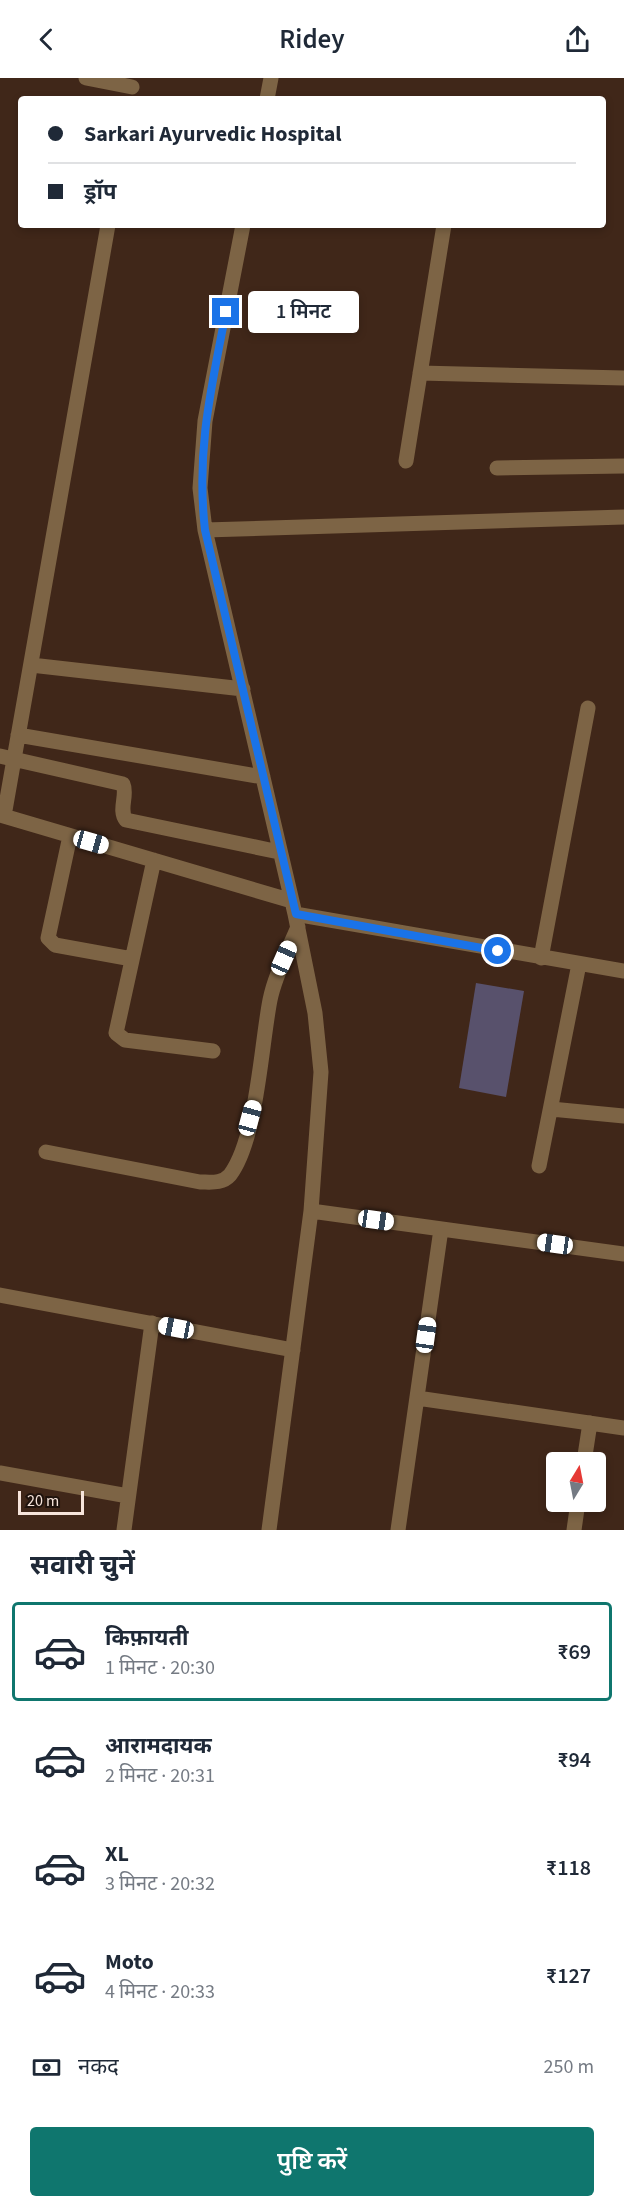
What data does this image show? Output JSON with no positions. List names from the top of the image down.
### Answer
{
  "scale_bar": "20 m",
  "north": "top",
  "page": {
    "header": "Ridey",
    "banner": ["Sarkari Ayurvedic Hospital", "ड्रॉप"],
    "bubble": "1 मिनट",
    "scale": "20 m",
    "heading": "सवारी चुनें",
    "list": [
      {
        "name": "किफ़ायती",
        "note": "1 मिनट · 20:30",
        "value": "₹69"
      },
      {
        "name": "आरामदायक",
        "note": "2 मिनट · 20:31",
        "value": "₹94"
      },
      {
        "name": "XL",
        "note": "3 मिनट · 20:32",
        "value": "₹118"
      },
      {
        "name": "Moto",
        "note": "4 मिनट · 20:33",
        "value": "₹127"
      }
    ],
    "pay": ["नकद", "250 m"],
    "buttons": "पुष्टि करें"
  }
}
